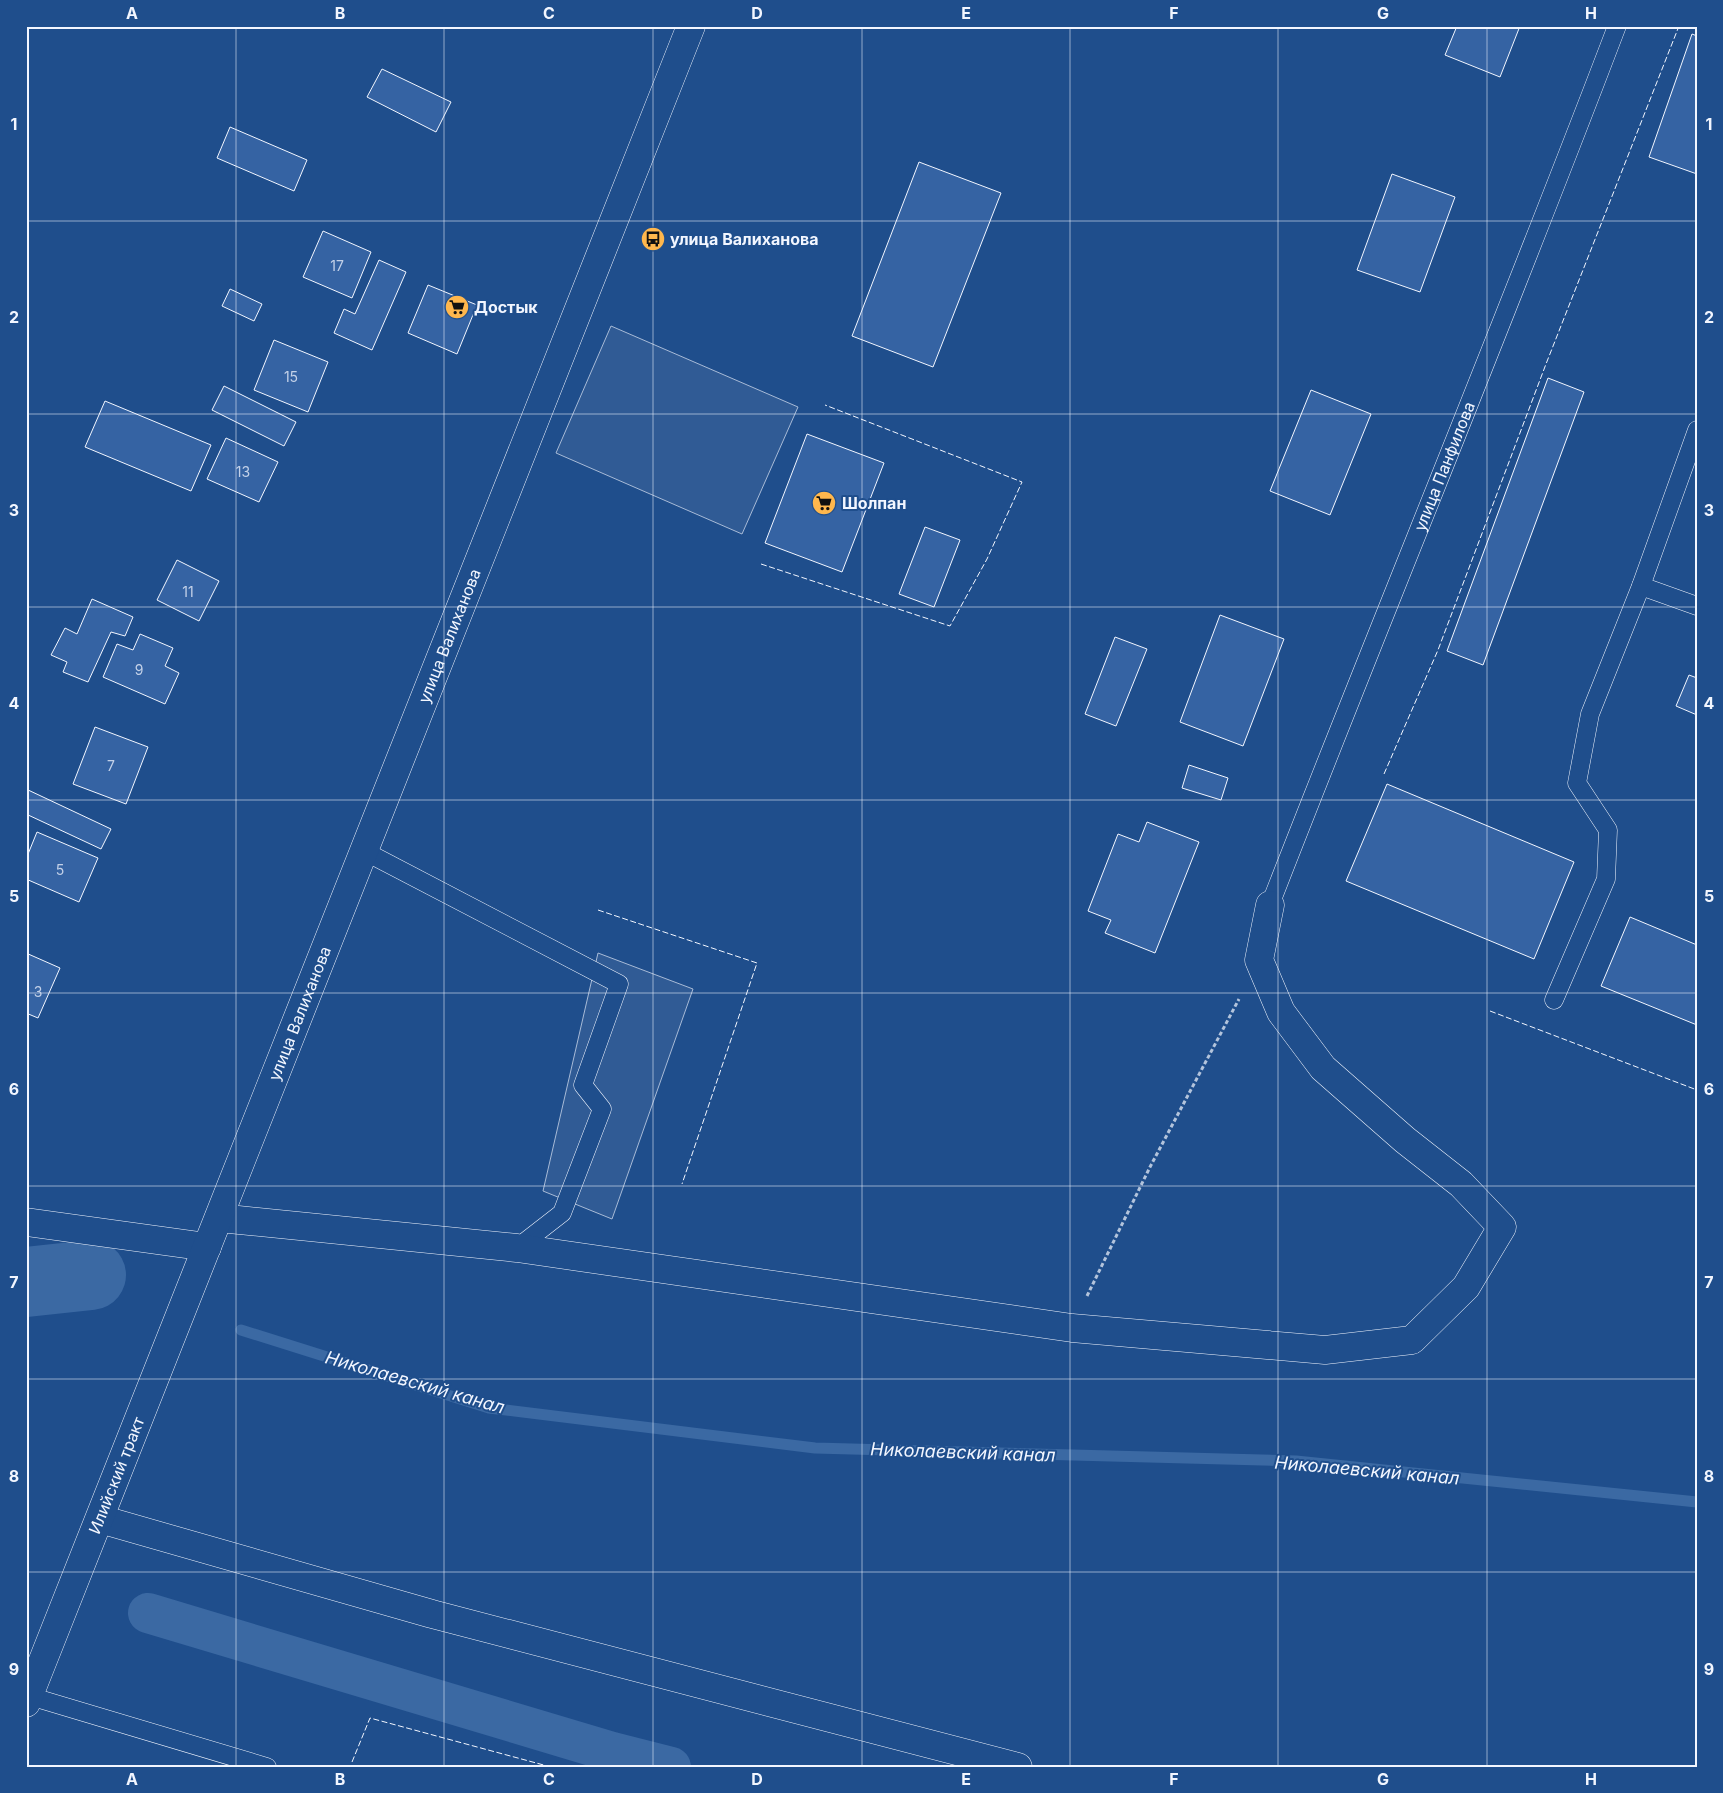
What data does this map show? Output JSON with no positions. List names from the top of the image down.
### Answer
{
  "streets": {
    "street": ["улица Валиханова", "Илийский тракт"],
    "lane": ["улица Панфилова"]
  },
  "crossings": [
    ["улица Валиханова", "Илийский тракт"]
  ],
  "water": ["Николаевский канал"],
  "places": {
    "bus stop": ["улица Валиханова"],
    "supermarket": ["Достык", "Шолпан"]
  },
  "house_numbers": [
    "17",
    "15",
    "13",
    "11",
    "9",
    "7",
    "5",
    "3"
  ],
  "grid": {
    "columns": [
      "A",
      "B",
      "C",
      "D",
      "E",
      "F",
      "G",
      "H"
    ],
    "rows": [
      "1",
      "2",
      "3",
      "4",
      "5",
      "6",
      "7",
      "8",
      "9"
    ]
  }
}
